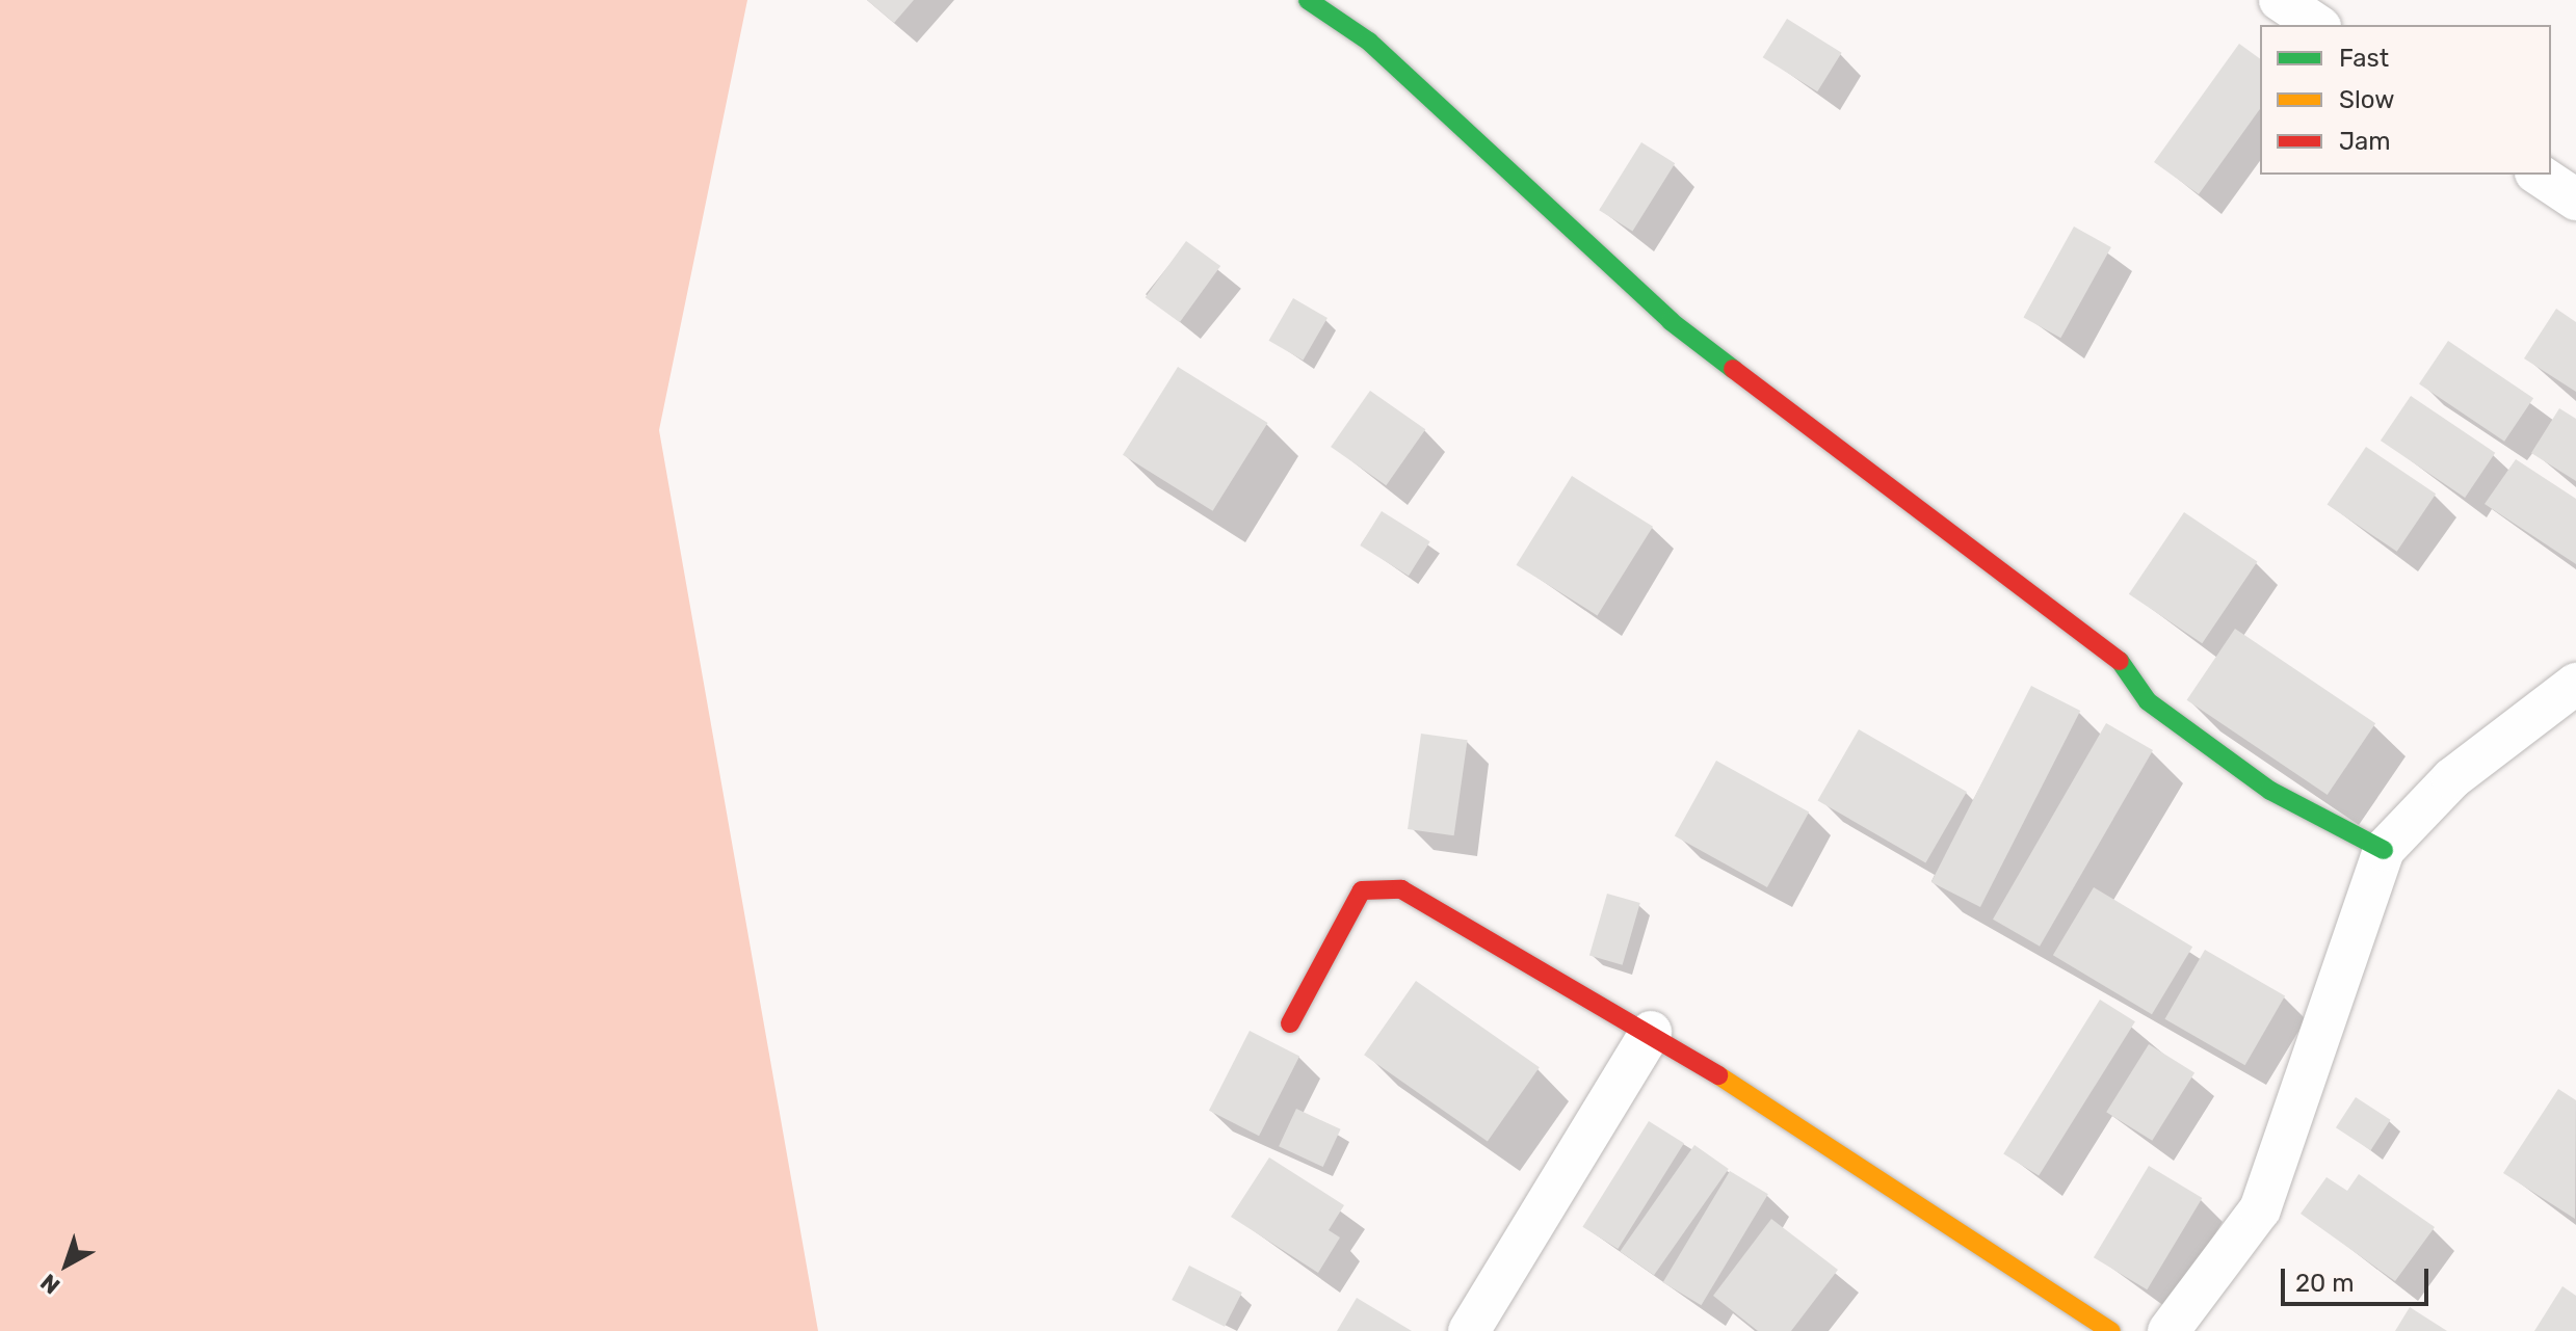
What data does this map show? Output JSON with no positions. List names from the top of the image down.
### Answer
{
  "legend": ["Fast", "Slow", "Jam"],
  "scale_bar": "20 m",
  "north": "bottom left"
}
